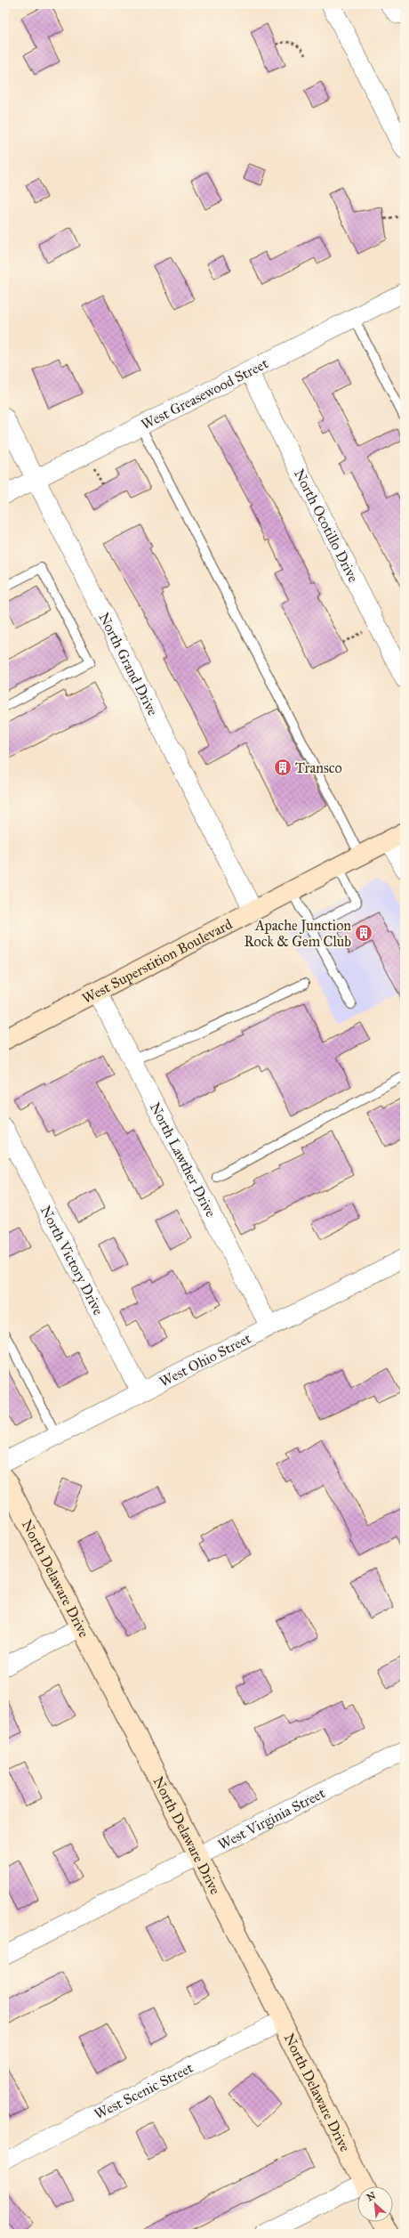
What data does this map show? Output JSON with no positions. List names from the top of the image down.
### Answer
{
  "streets": {
    "street": [
      "West Greasewood Street",
      "North Ocotillo Drive",
      "North Grand Drive",
      "West Superstition Boulevard",
      "North Lawther Drive",
      "North Victory Drive",
      "West Ohio Street",
      "North Delaware Drive",
      "West Virginia Street",
      "West Scenic Street"
    ]
  },
  "crossings": [
    ["West Greasewood Street", "North Ocotillo Drive"],
    ["West Greasewood Street", "North Grand Drive"],
    ["North Grand Drive", "West Superstition Boulevard"],
    ["West Superstition Boulevard", "North Lawther Drive"],
    ["North Lawther Drive", "West Ohio Street"],
    ["North Victory Drive", "West Ohio Street"],
    ["North Delaware Drive", "West Virginia Street"],
    ["North Delaware Drive", "West Scenic Street"]
  ],
  "places": {
    "building": ["Transco", "Apache Junction Rock & Gem Club"]
  },
  "north": "top left"
}
